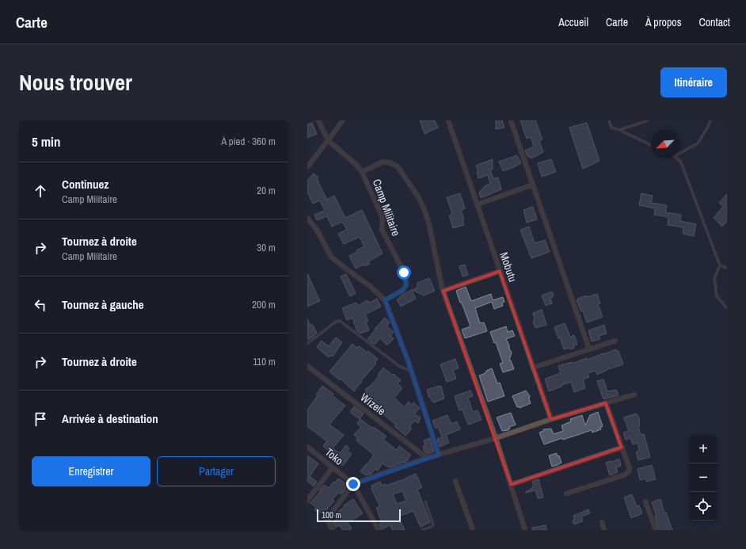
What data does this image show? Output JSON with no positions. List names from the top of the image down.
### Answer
{
  "streets": {
    "street": [
      "Camp Militaire",
      "Mobutu",
      "Wizele",
      "Toko"
    ]
  },
  "scale_bar": "100 m",
  "north": "bottom left",
  "page": {
    "header": "Carte",
    "nav": [
      "Accueil",
      "Carte",
      "À propos",
      "Contact"
    ],
    "title": "Nous trouver",
    "buttons": [
      "Itinéraire",
      ["Enregistrer", "Partager"]
    ],
    "heading": ["5 min", "À pied · 360 m"],
    "list": [
      ["Continuez", "Camp Militaire", "20 m"],
      ["Tournez à droite", "Camp Militaire", "30 m"],
      ["Tournez à gauche", "200 m"],
      ["Tournez à droite", "110 m"],
      "Arrivée à destination"
    ],
    "map_buttons": ["+", "−"],
    "scale": "100 m"
  }
}
